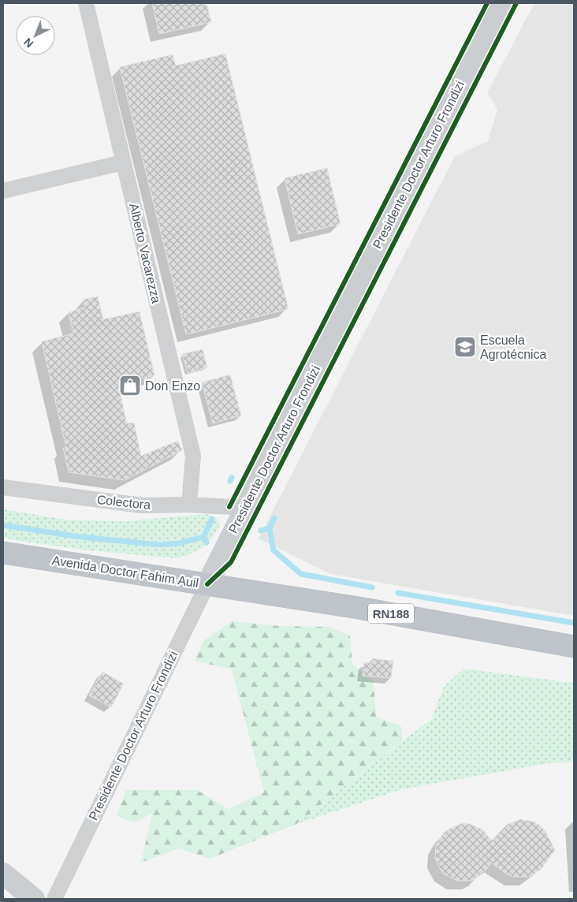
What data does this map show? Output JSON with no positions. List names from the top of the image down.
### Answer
{
  "streets": {
    "highway": ["Avenida Doctor Fahim Auil", "RN188"],
    "main road": ["Presidente Doctor Arturo Frondizi"],
    "street": ["Alberto Vacarezza", "Colectora"]
  },
  "crossings": [
    ["Presidente Doctor Arturo Frondizi", "Colectora"],
    ["Presidente Doctor Arturo Frondizi", "Avenida Doctor Fahim Auil"],
    ["Alberto Vacarezza", "Colectora"]
  ],
  "places": {
    "school or university": ["Escuela Agrotécnica"],
    "shop": ["Don Enzo"]
  },
  "north": "bottom left"
}
